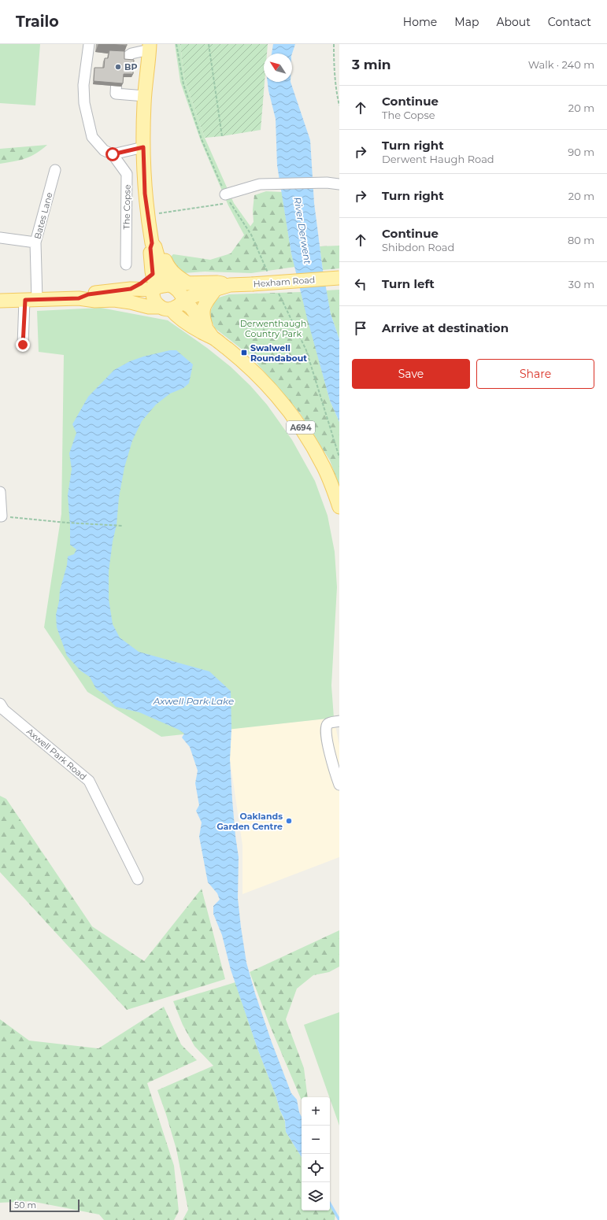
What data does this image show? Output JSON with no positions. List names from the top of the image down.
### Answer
{
  "streets": {
    "main road": ["Hexham Road", "A694"],
    "street": ["The Copse", "Bates Lane", "Axwell Park Road"]
  },
  "crossings": [
    ["Hexham Road", "A694"]
  ],
  "water": ["River Derwent", "Axwell Park Lake"],
  "parks": ["Derwenthaugh Country Park"],
  "places": {
    "other": ["BP", "Oaklands Garden Centre"],
    "transit": ["Swalwell Roundabout"]
  },
  "scale_bar": "50 m",
  "north": "top left",
  "page": {
    "header": "Trailo",
    "nav": [
      "Home",
      "Map",
      "About",
      "Contact"
    ],
    "heading": ["3 min", "Walk · 240 m"],
    "list": [
      ["Continue", "The Copse", "20 m"],
      ["Turn right", "Derwent Haugh Road", "90 m"],
      ["Turn right", "20 m"],
      ["Continue", "Shibdon Road", "80 m"],
      ["Turn left", "30 m"],
      "Arrive at destination"
    ],
    "buttons": ["Save", "Share"],
    "map_buttons": ["+", "−"],
    "scale": "50 m"
  }
}
